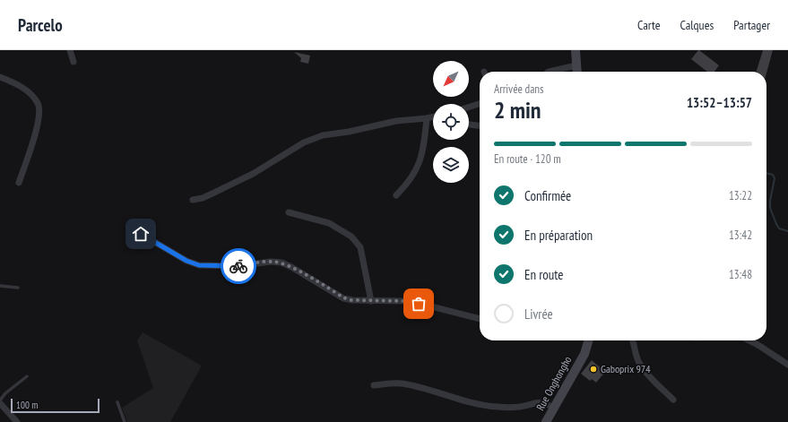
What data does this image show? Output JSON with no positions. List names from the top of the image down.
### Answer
{
  "streets": {
    "main road": ["Rue Onghongho"]
  },
  "places": ["Gaboprix 974"],
  "scale_bar": "100 m",
  "north": "bottom left",
  "page": {
    "header": "Parcelo",
    "nav": ["Carte", "Calques", "Partager"],
    "heading": ["2 min", "Arrivée dans", "13:52–13:57"],
    "bar": "En route · 120 m",
    "list": [
      ["Confirmée", "13:22"],
      ["En préparation", "13:42"],
      ["En route", "13:48"],
      "Livrée"
    ],
    "scale": "100 m"
  }
}
